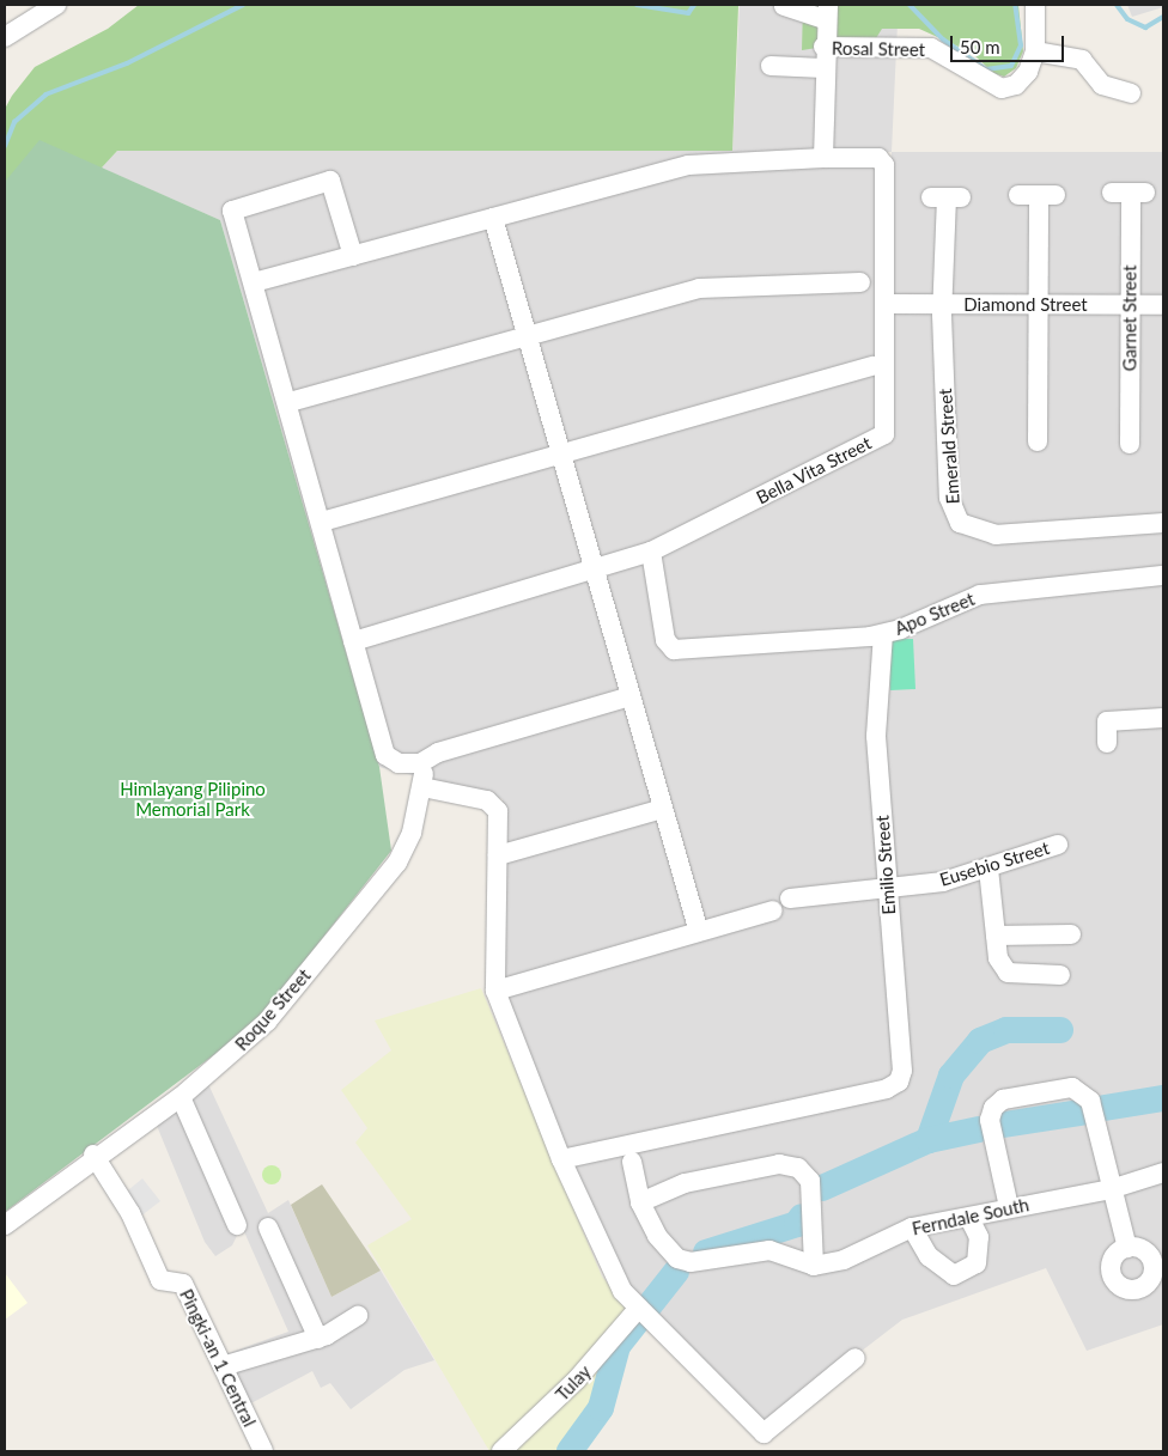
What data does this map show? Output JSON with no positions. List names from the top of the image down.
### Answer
{
  "streets": {
    "street": [
      "Rosal Street",
      "Diamond Street",
      "Garnet Street",
      "Emerald Street",
      "Bella Vita Street",
      "Apo Street",
      "Eusebio Street",
      "Emilio Street",
      "Roque Street",
      "Ferndale South",
      "Pingki-an 1 Central",
      "Tulay"
    ]
  },
  "crossings": [
    ["Rosal Street", "Bella Vita Street"],
    ["Diamond Street", "Garnet Street"],
    ["Diamond Street", "Emerald Street"],
    ["Diamond Street", "Bella Vita Street"],
    ["Bella Vita Street", "Apo Street"],
    ["Apo Street", "Emilio Street"],
    ["Eusebio Street", "Emilio Street"],
    ["Roque Street", "Pingki-an 1 Central"]
  ],
  "parks": ["Himlayang Pilipino Memorial Park"],
  "scale_bar": "50 m"
}
